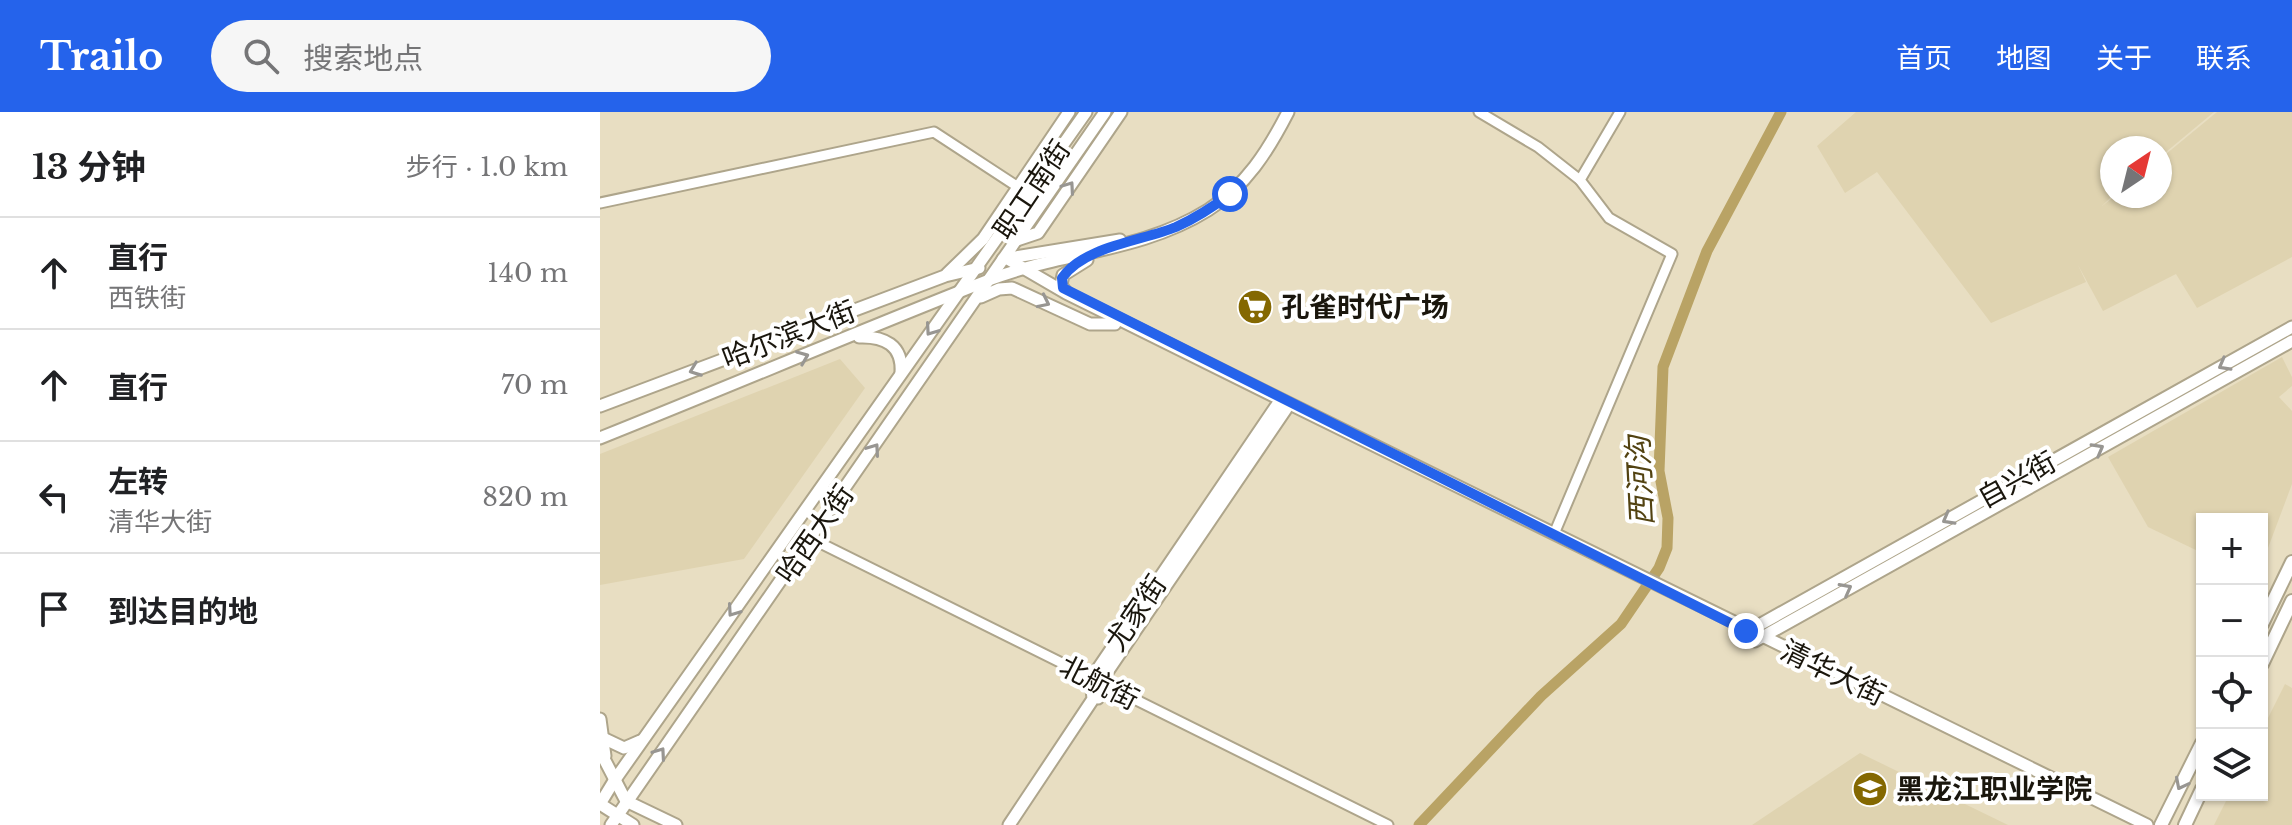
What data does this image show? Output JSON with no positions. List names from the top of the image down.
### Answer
{
  "streets": {
    "main road": [
      "职工南街",
      "哈尔滨大街",
      "自兴街",
      "哈西大街",
      "尤家街",
      "清华大街"
    ],
    "street": ["北航街"]
  },
  "crossings": [
    ["职工南街", "哈尔滨大街"],
    ["职工南街", "哈西大街"],
    ["哈尔滨大街", "哈西大街"],
    ["哈尔滨大街", "清华大街"],
    ["自兴街", "清华大街"],
    ["哈西大街", "清华大街"],
    ["哈西大街", "北航街"],
    ["尤家街", "清华大街"],
    ["尤家街", "北航街"]
  ],
  "water": ["西河沟"],
  "places": {
    "supermarket": ["孔雀时代广场"],
    "school or university": ["黑龙江职业学院"]
  },
  "north": "top right",
  "page": {
    "header": "Trailo",
    "search": "搜索地点",
    "nav": [
      "首页",
      "地图",
      "关于",
      "联系"
    ],
    "heading": ["13 分钟", "步行 · 1.0 km"],
    "list": [
      ["直行", "西铁街", "140 m"],
      ["直行", "70 m"],
      ["左转", "清华大街", "820 m"],
      "到达目的地"
    ],
    "map_buttons": ["+", "−"]
  }
}
